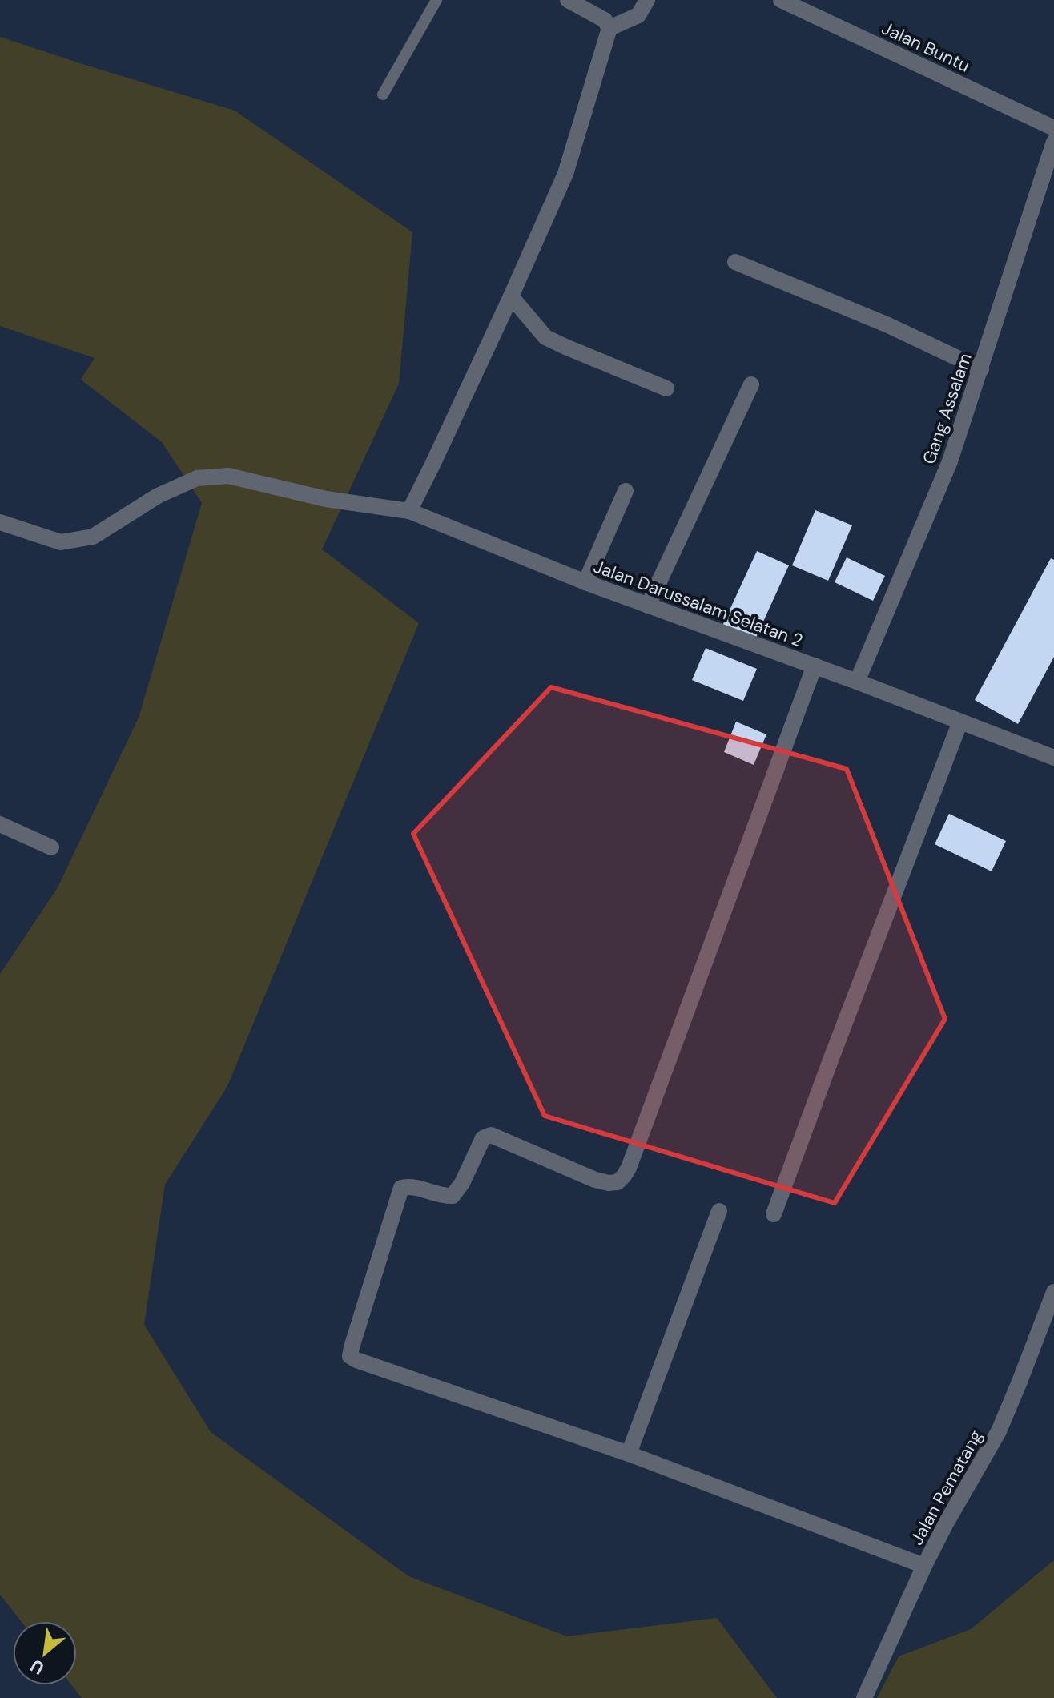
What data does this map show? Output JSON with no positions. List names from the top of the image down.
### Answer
{
  "streets": {
    "street": [
      "Jalan Buntu",
      "Gang Assalam",
      "Jalan Darussalam Selatan 2",
      "Jalan Pematang"
    ]
  },
  "crossings": [
    ["Gang Assalam", "Jalan Darussalam Selatan 2"]
  ],
  "north": "bottom left"
}
